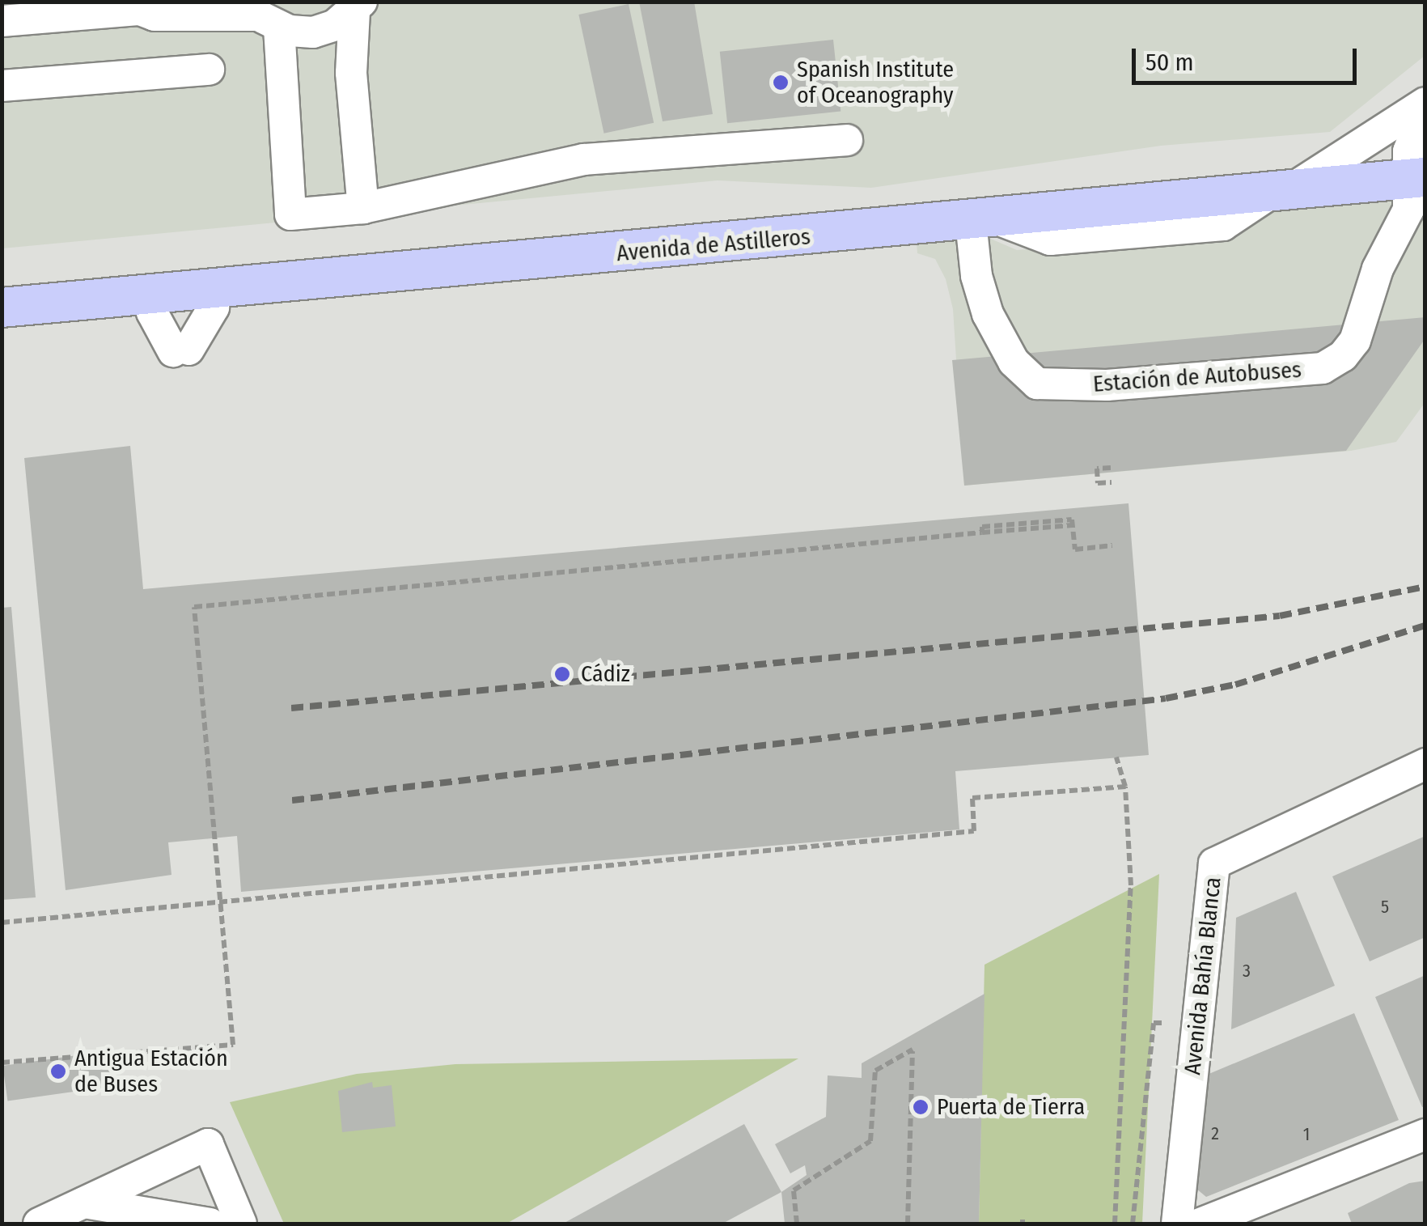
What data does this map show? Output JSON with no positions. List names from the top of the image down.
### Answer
{
  "streets": {
    "main road": ["Avenida de Astilleros"],
    "street": ["Estación de Autobuses", "Avenida Bahía Blanca"]
  },
  "crossings": [
    ["Avenida de Astilleros", "Estación de Autobuses"]
  ],
  "places": [
    "Spanish Institute of Oceanography",
    "Cádiz",
    "Antigua Estación de Buses",
    "Puerta de Tierra"
  ],
  "house_numbers": [
    "5",
    "3",
    "2",
    "1"
  ],
  "scale_bar": "50 m"
}
